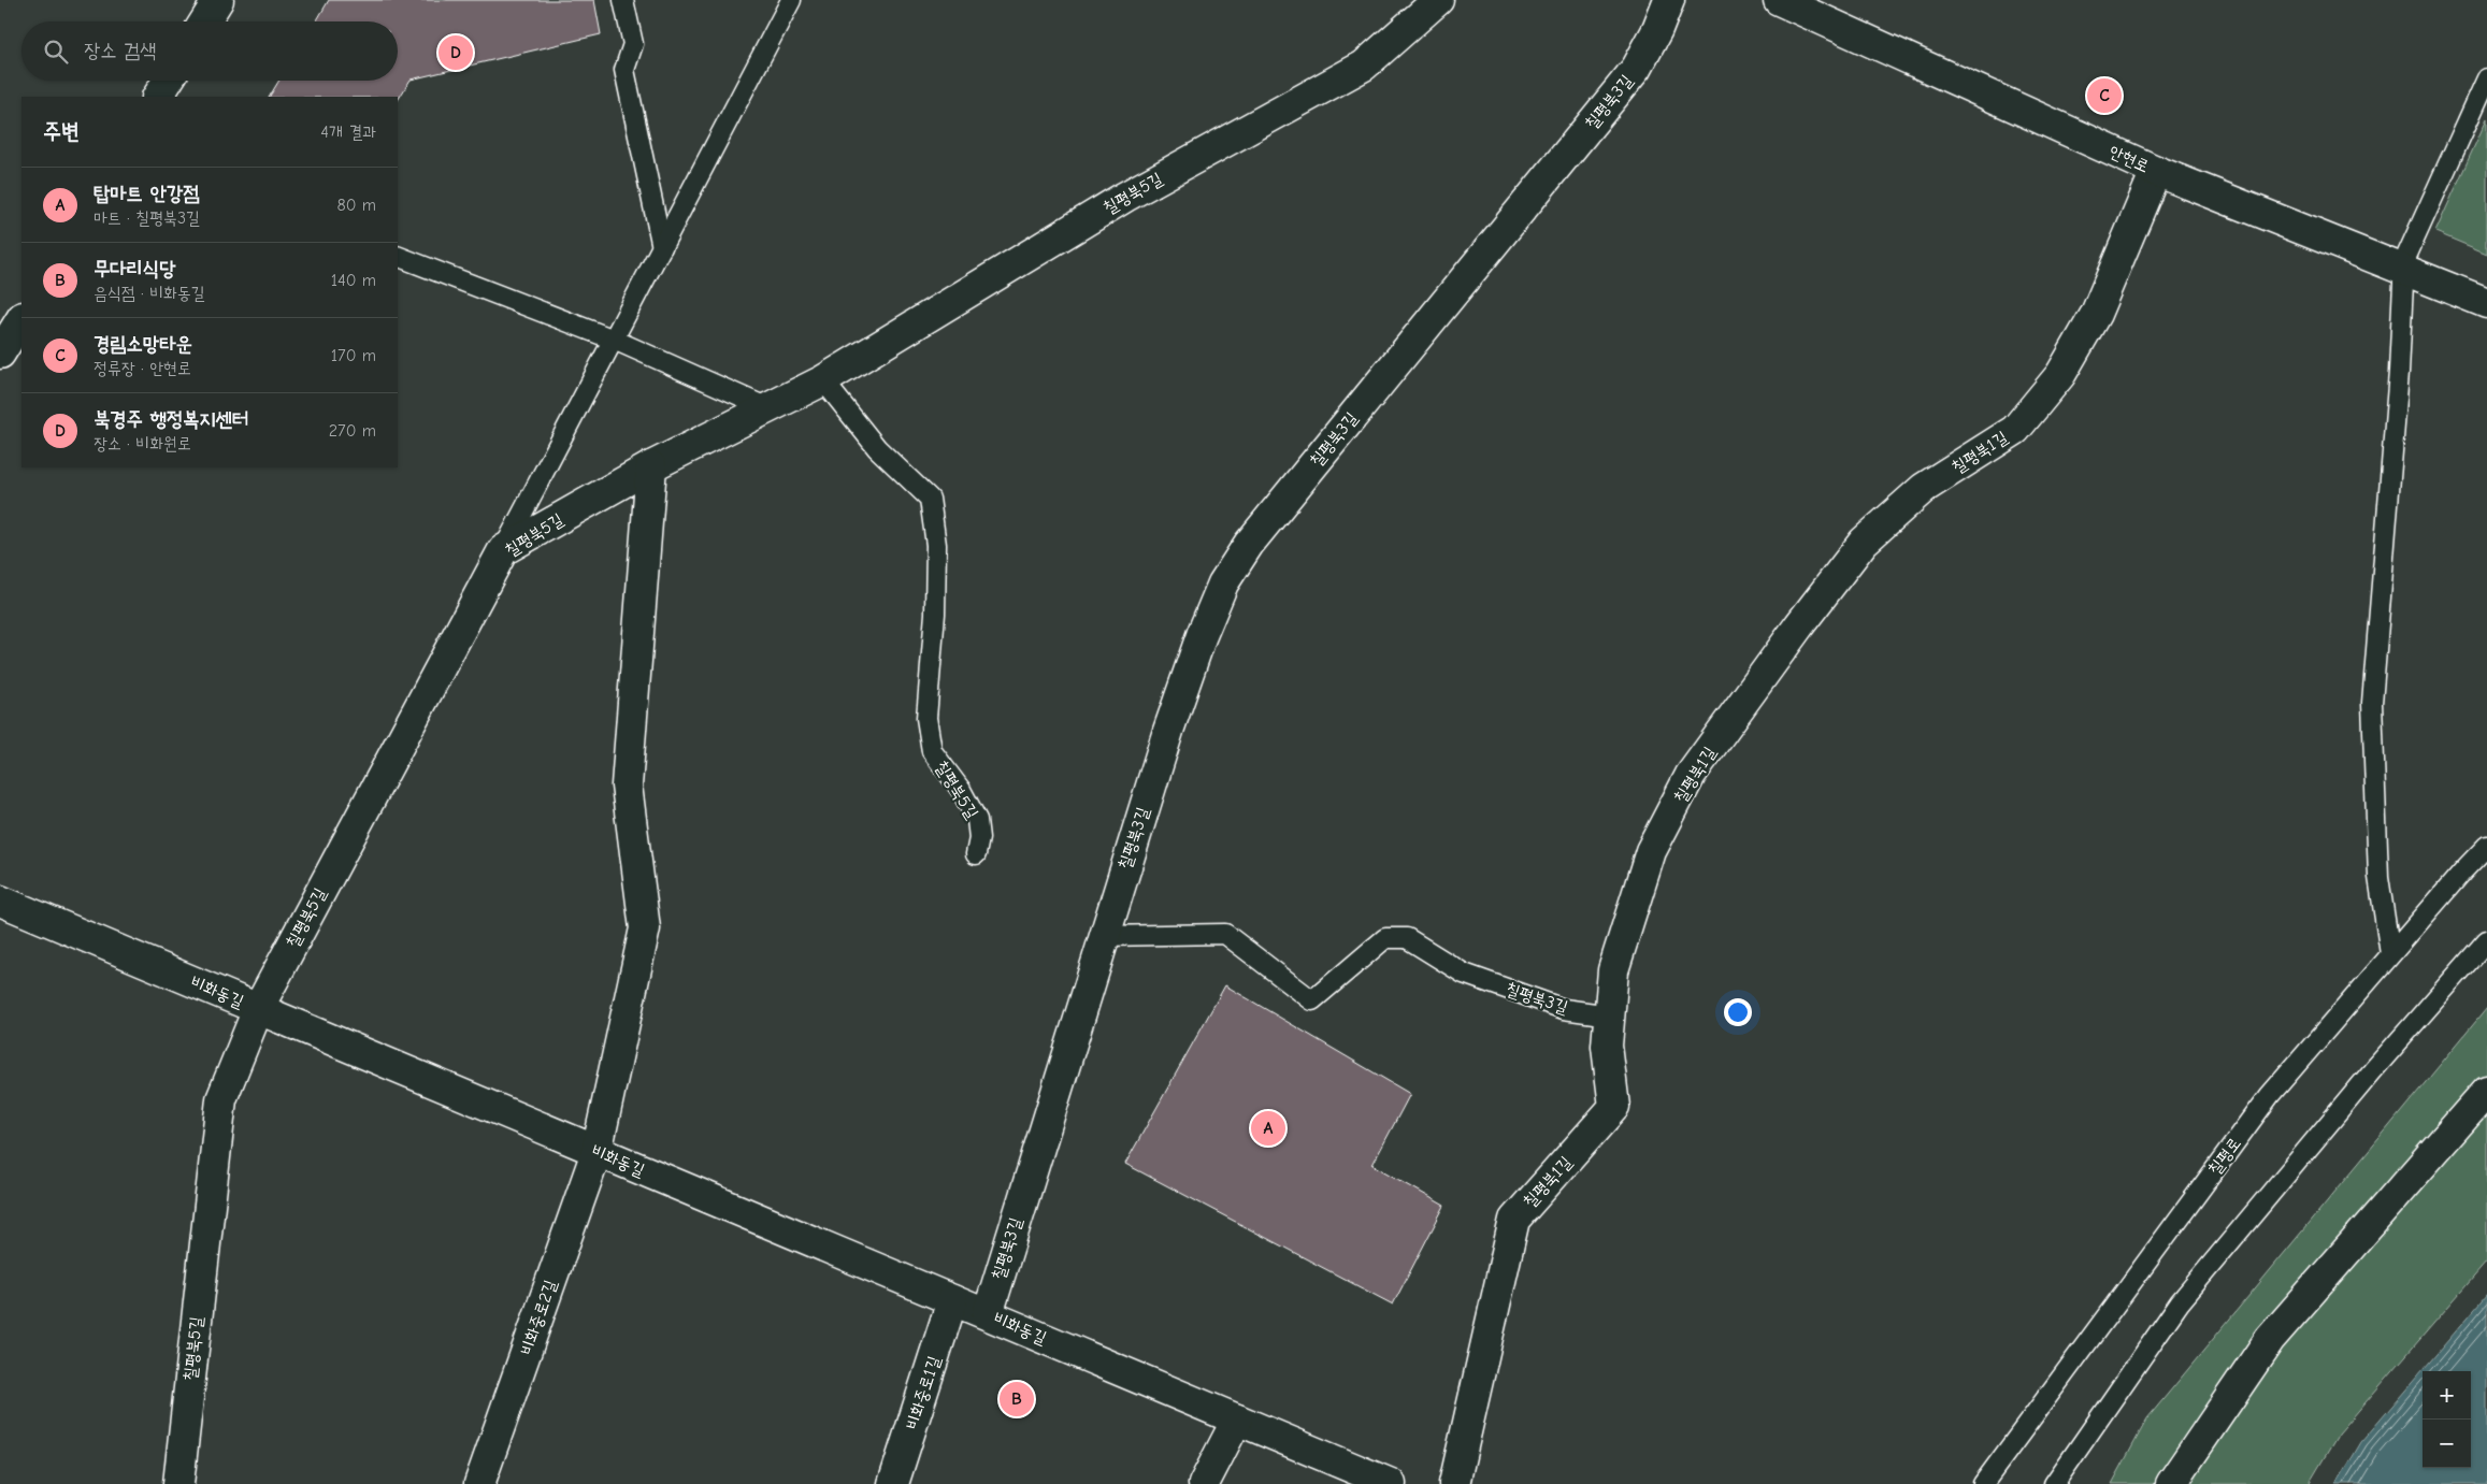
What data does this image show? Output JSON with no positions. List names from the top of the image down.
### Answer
{
  "streets": {
    "street": [
      "칠평북3길",
      "안현로",
      "칠평북5길",
      "칠평북1길",
      "비화동길",
      "비화중로2길",
      "비화중로1길"
    ],
    "lane": ["칠평로"]
  },
  "crossings": [
    ["칠평북3길", "칠평북1길"],
    ["칠평북3길", "비화동길"],
    ["안현로", "칠평북1길"],
    ["칠평북5길", "비화동길"],
    ["비화동길", "비화중로2길"],
    ["비화동길", "비화중로1길"]
  ],
  "page": {
    "search": "장소 검색",
    "pins": [
      "D",
      "C",
      "A",
      "B"
    ],
    "heading": ["주변", "4개 결과"],
    "list": [
      {
        "mark": "A",
        "name": "탑마트 안강점",
        "note": "마트 · 칠평북3길",
        "value": "80 m"
      },
      {
        "mark": "B",
        "name": "무다리식당",
        "note": "음식점 · 비화동길",
        "value": "140 m"
      },
      {
        "mark": "C",
        "name": "경림소망타운",
        "note": "정류장 · 안현로",
        "value": "170 m"
      },
      {
        "mark": "D",
        "name": "북경주 행정복지센터",
        "note": "장소 · 비화원로",
        "value": "270 m"
      }
    ],
    "map_buttons": ["+", "−"]
  }
}
